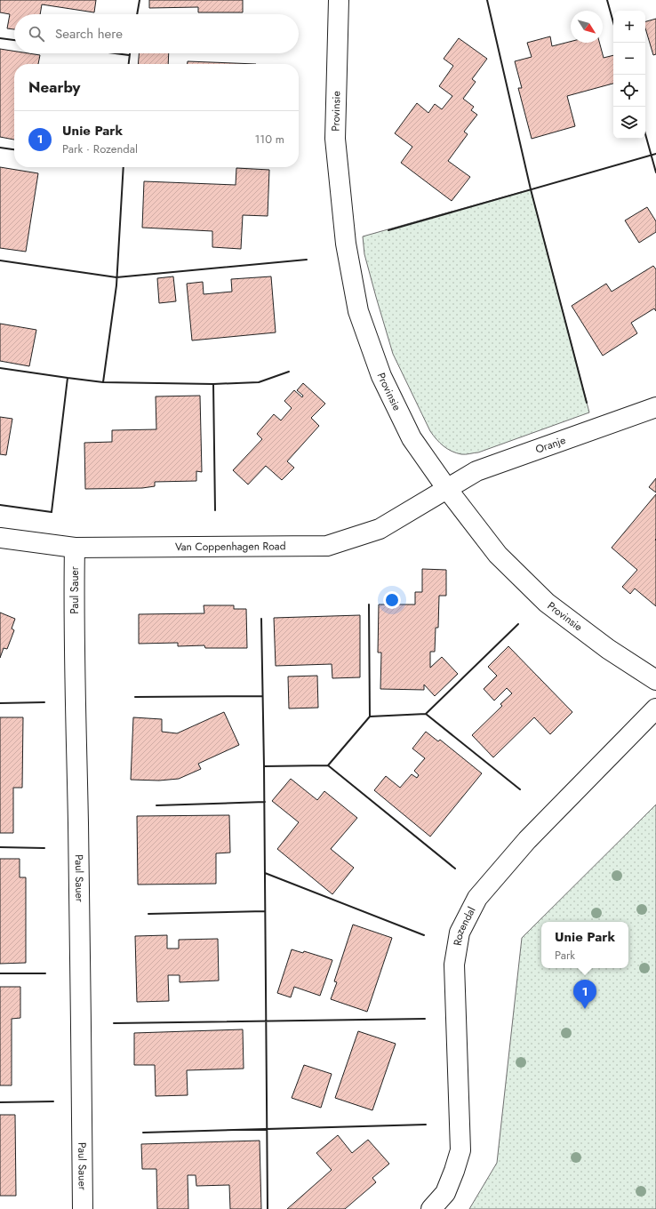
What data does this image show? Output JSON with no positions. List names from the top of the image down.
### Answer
{
  "streets": {
    "street": [
      "Provinsie",
      "Oranje",
      "Van Coppenhagen Road",
      "Paul Sauer",
      "Rozendal"
    ]
  },
  "crossings": [
    ["Provinsie", "Oranje"],
    ["Provinsie", "Van Coppenhagen Road"],
    ["Oranje", "Van Coppenhagen Road"],
    ["Van Coppenhagen Road", "Paul Sauer"]
  ],
  "north": "bottom right",
  "page": {
    "map_buttons": ["+", "−"],
    "search": "Search here",
    "heading": "Nearby",
    "list": [
      {
        "mark": "1",
        "name": "Unie Park",
        "note": "Park · Rozendal",
        "value": "110 m"
      }
    ],
    "popup": ["Unie Park", "Park"],
    "pins": "1"
  }
}
